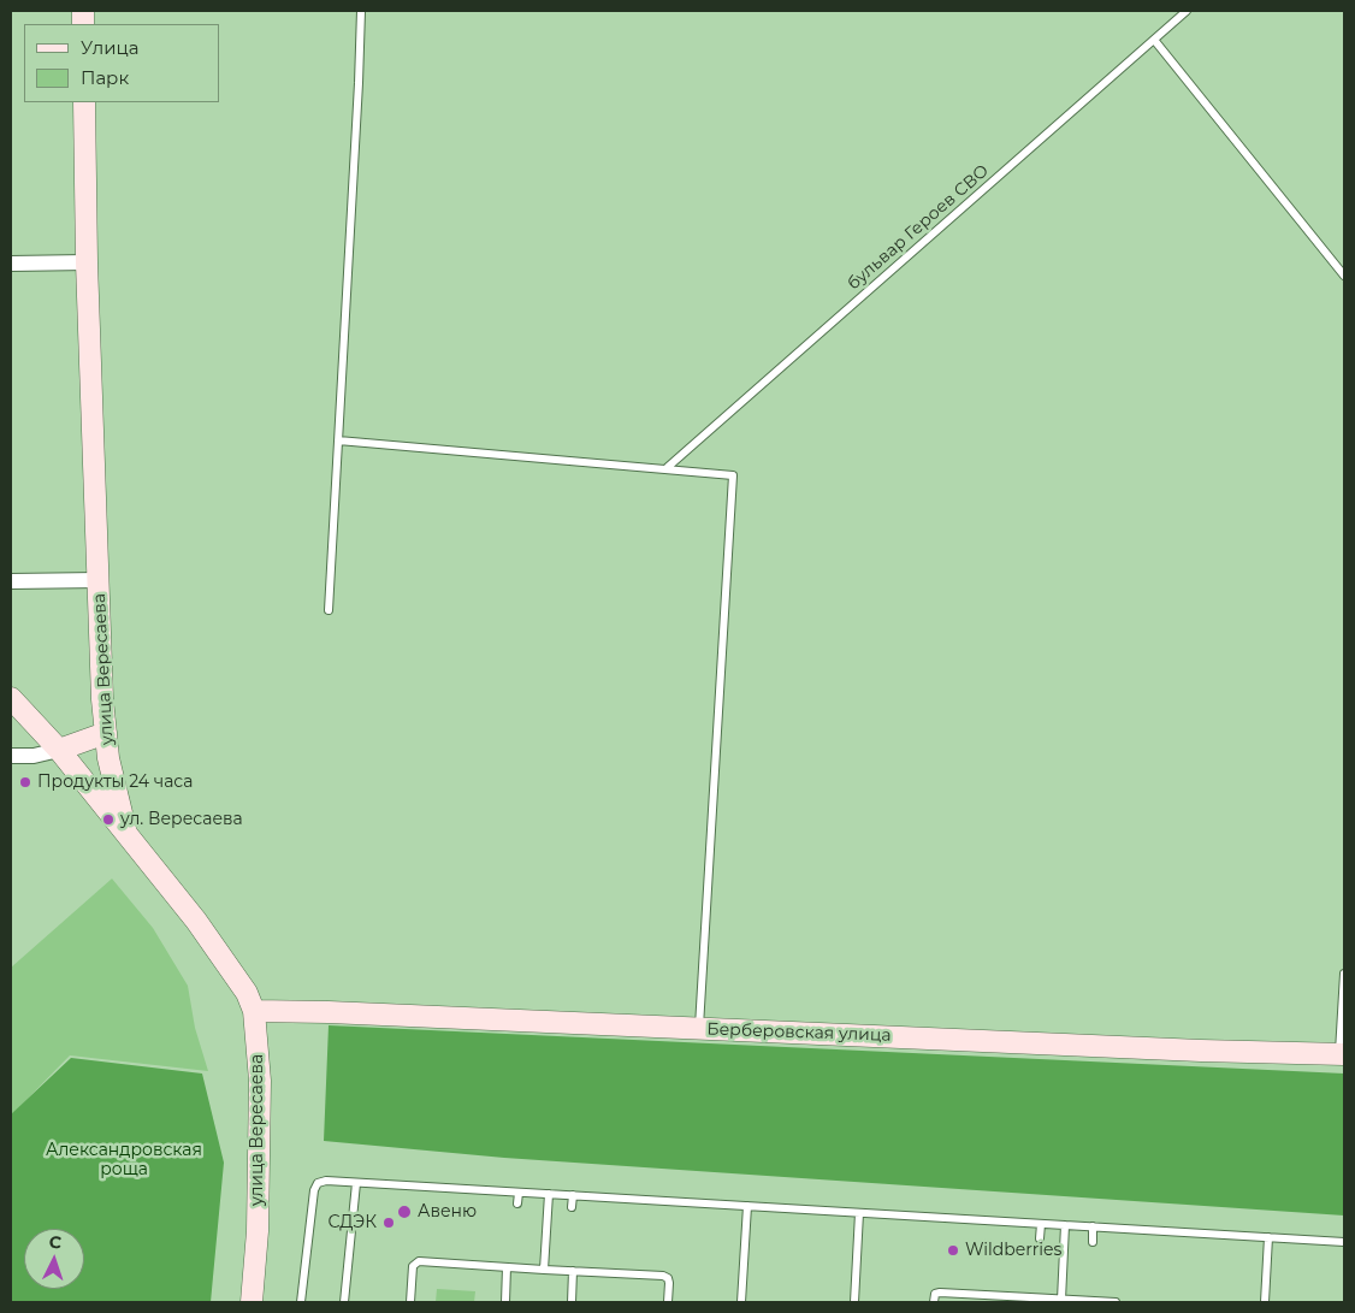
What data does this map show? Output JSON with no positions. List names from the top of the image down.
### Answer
{
  "streets": {
    "main road": ["улица Вересаева", "Берберовская улица"],
    "lane": ["бульвар Героев СВО"]
  },
  "crossings": [
    ["улица Вересаева", "Берберовская улица"]
  ],
  "parks": ["Александровская роща"],
  "places": [
    "Продукты 24 часа",
    "ул. Вересаева",
    "Авеню",
    "СДЭК",
    "Wildberries"
  ],
  "legend": ["Улица", "Парк"],
  "north": "top"
}
